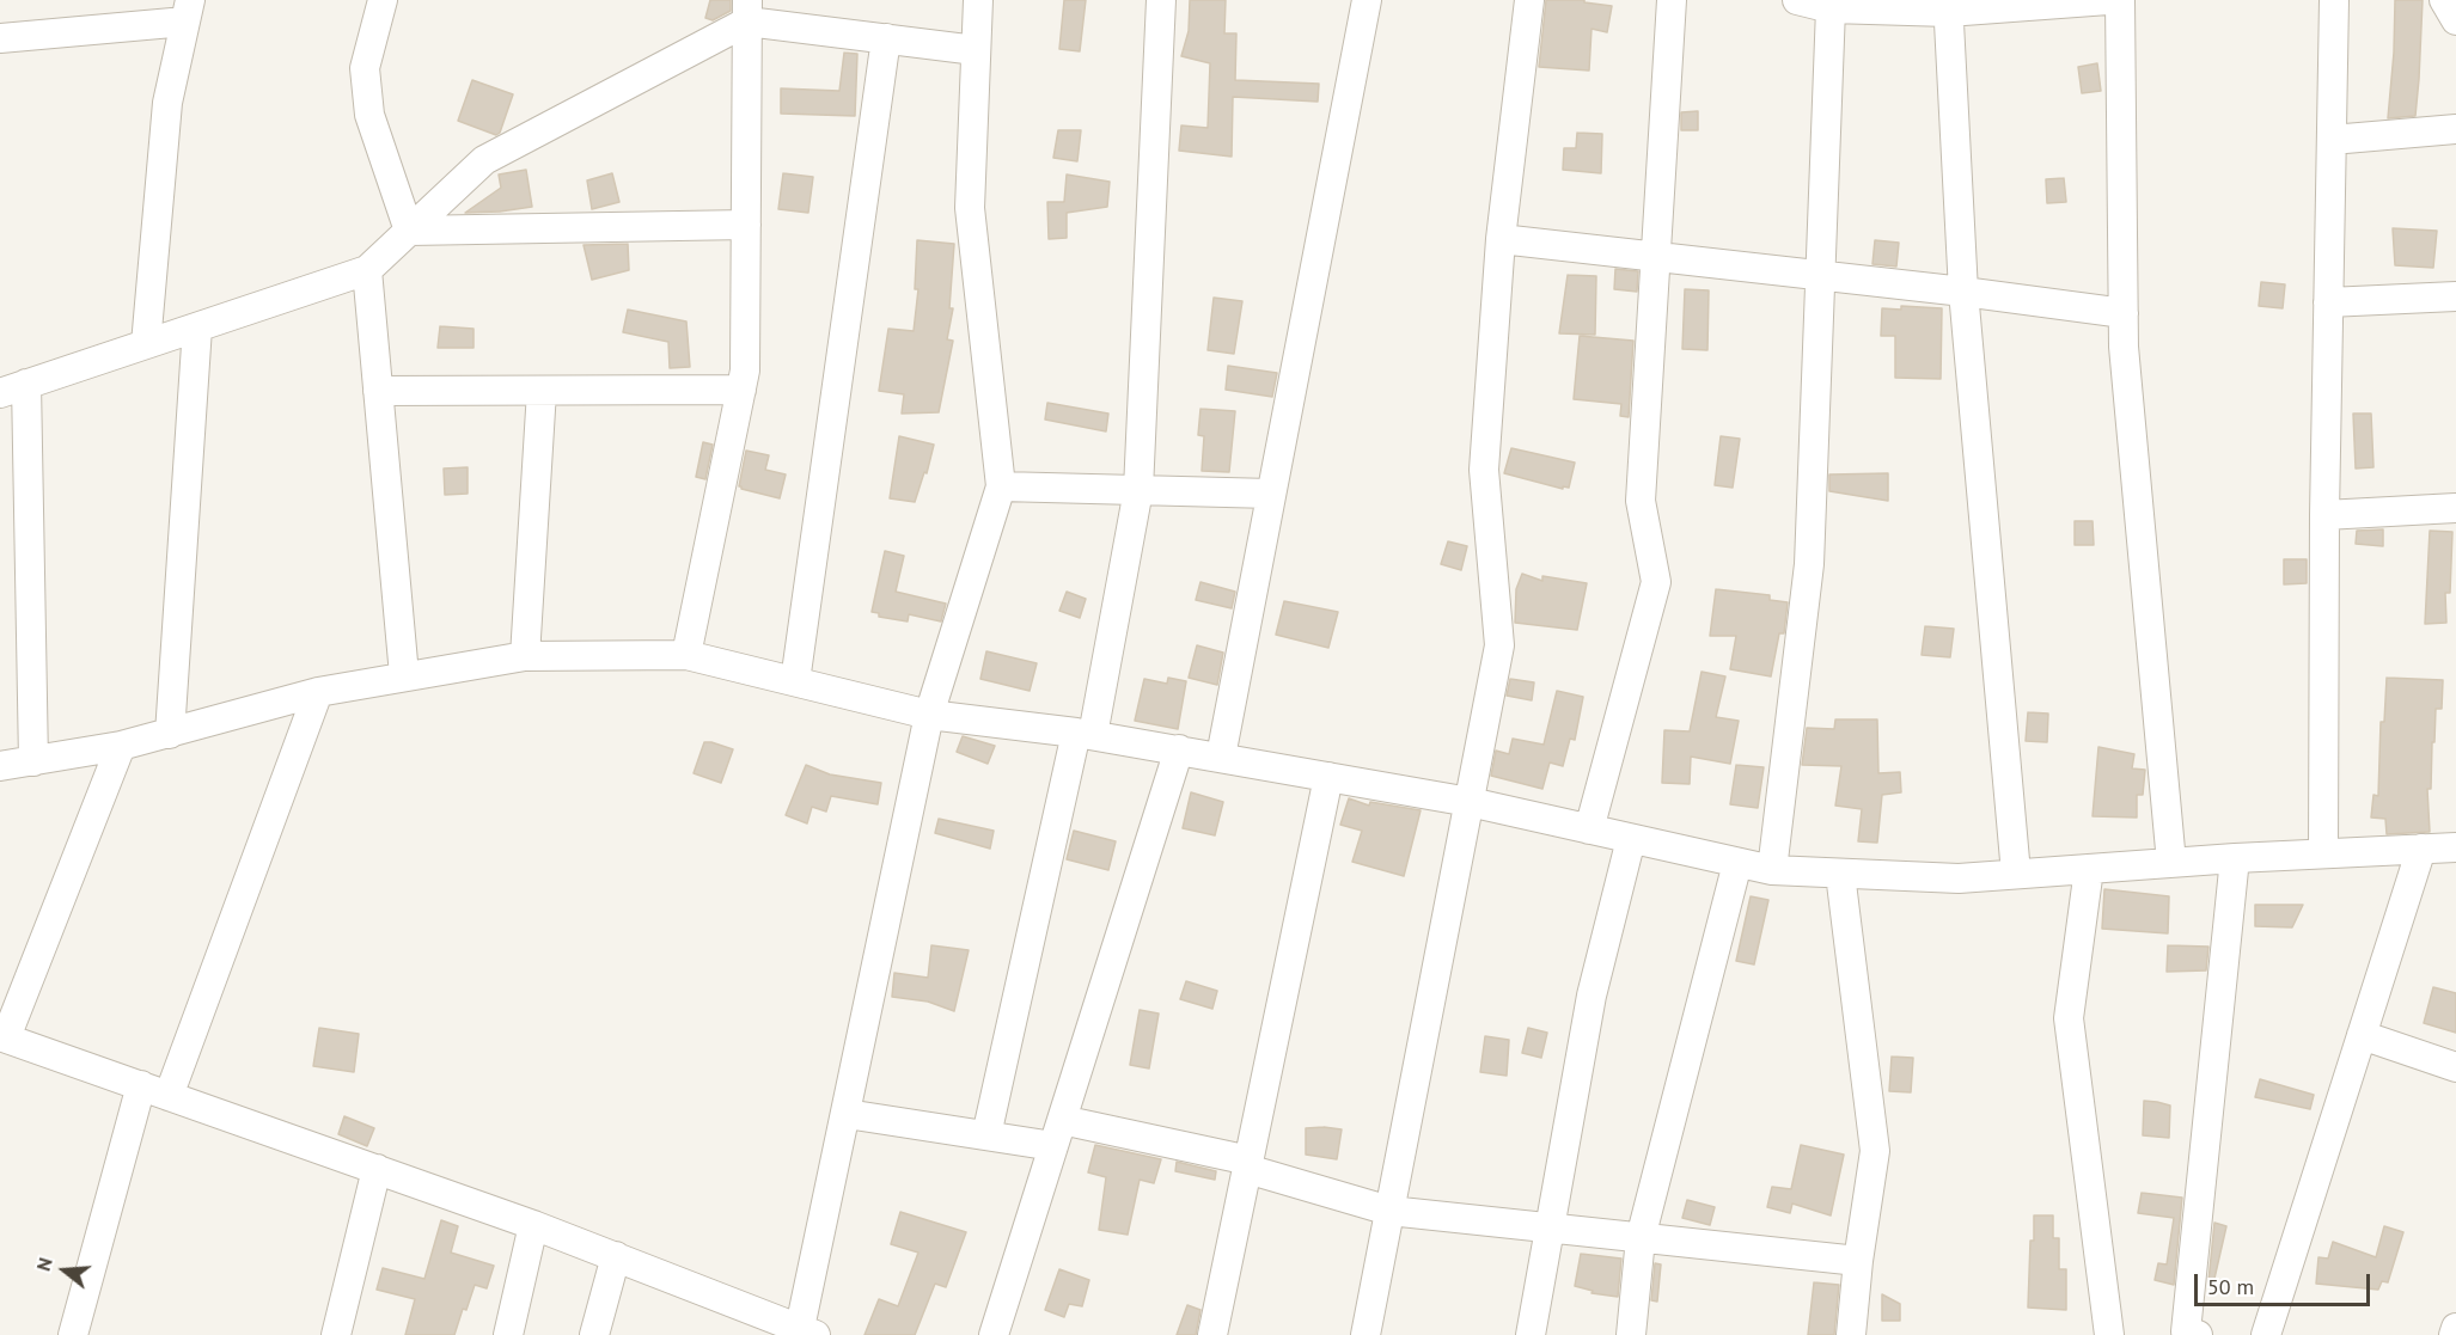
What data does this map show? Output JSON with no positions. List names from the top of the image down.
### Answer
{
  "scale_bar": "50 m",
  "north": "left"
}
